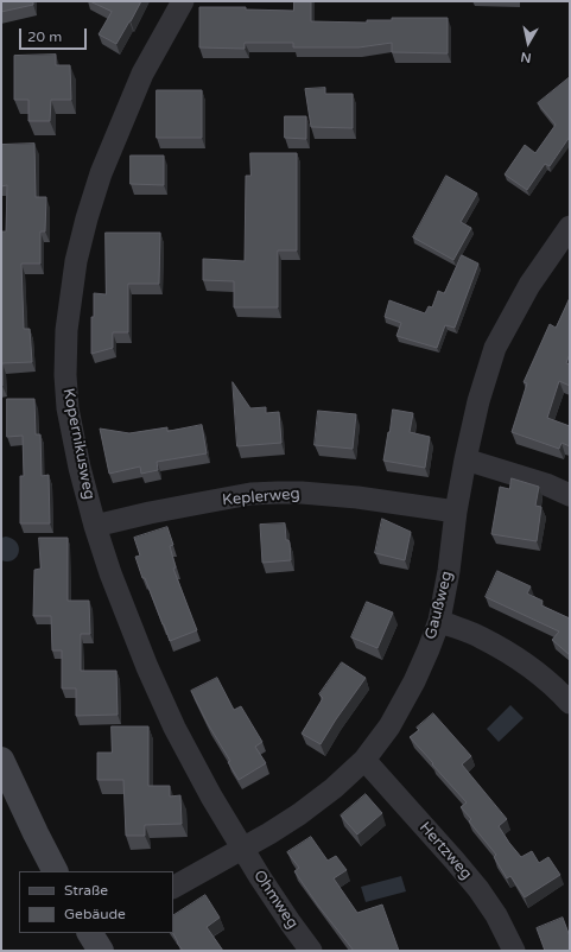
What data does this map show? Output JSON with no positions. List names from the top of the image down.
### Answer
{
  "streets": {
    "street": [
      "Kopernikusweg",
      "Keplerweg",
      "Gaußweg",
      "Hertzweg",
      "Ohmweg"
    ]
  },
  "crossings": [
    ["Kopernikusweg", "Keplerweg"],
    ["Kopernikusweg", "Gaußweg"],
    ["Kopernikusweg", "Ohmweg"],
    ["Keplerweg", "Gaußweg"],
    ["Gaußweg", "Hertzweg"],
    ["Gaußweg", "Ohmweg"]
  ],
  "legend": ["Straße", "Gebäude"],
  "scale_bar": "20 m",
  "north": "bottom"
}
